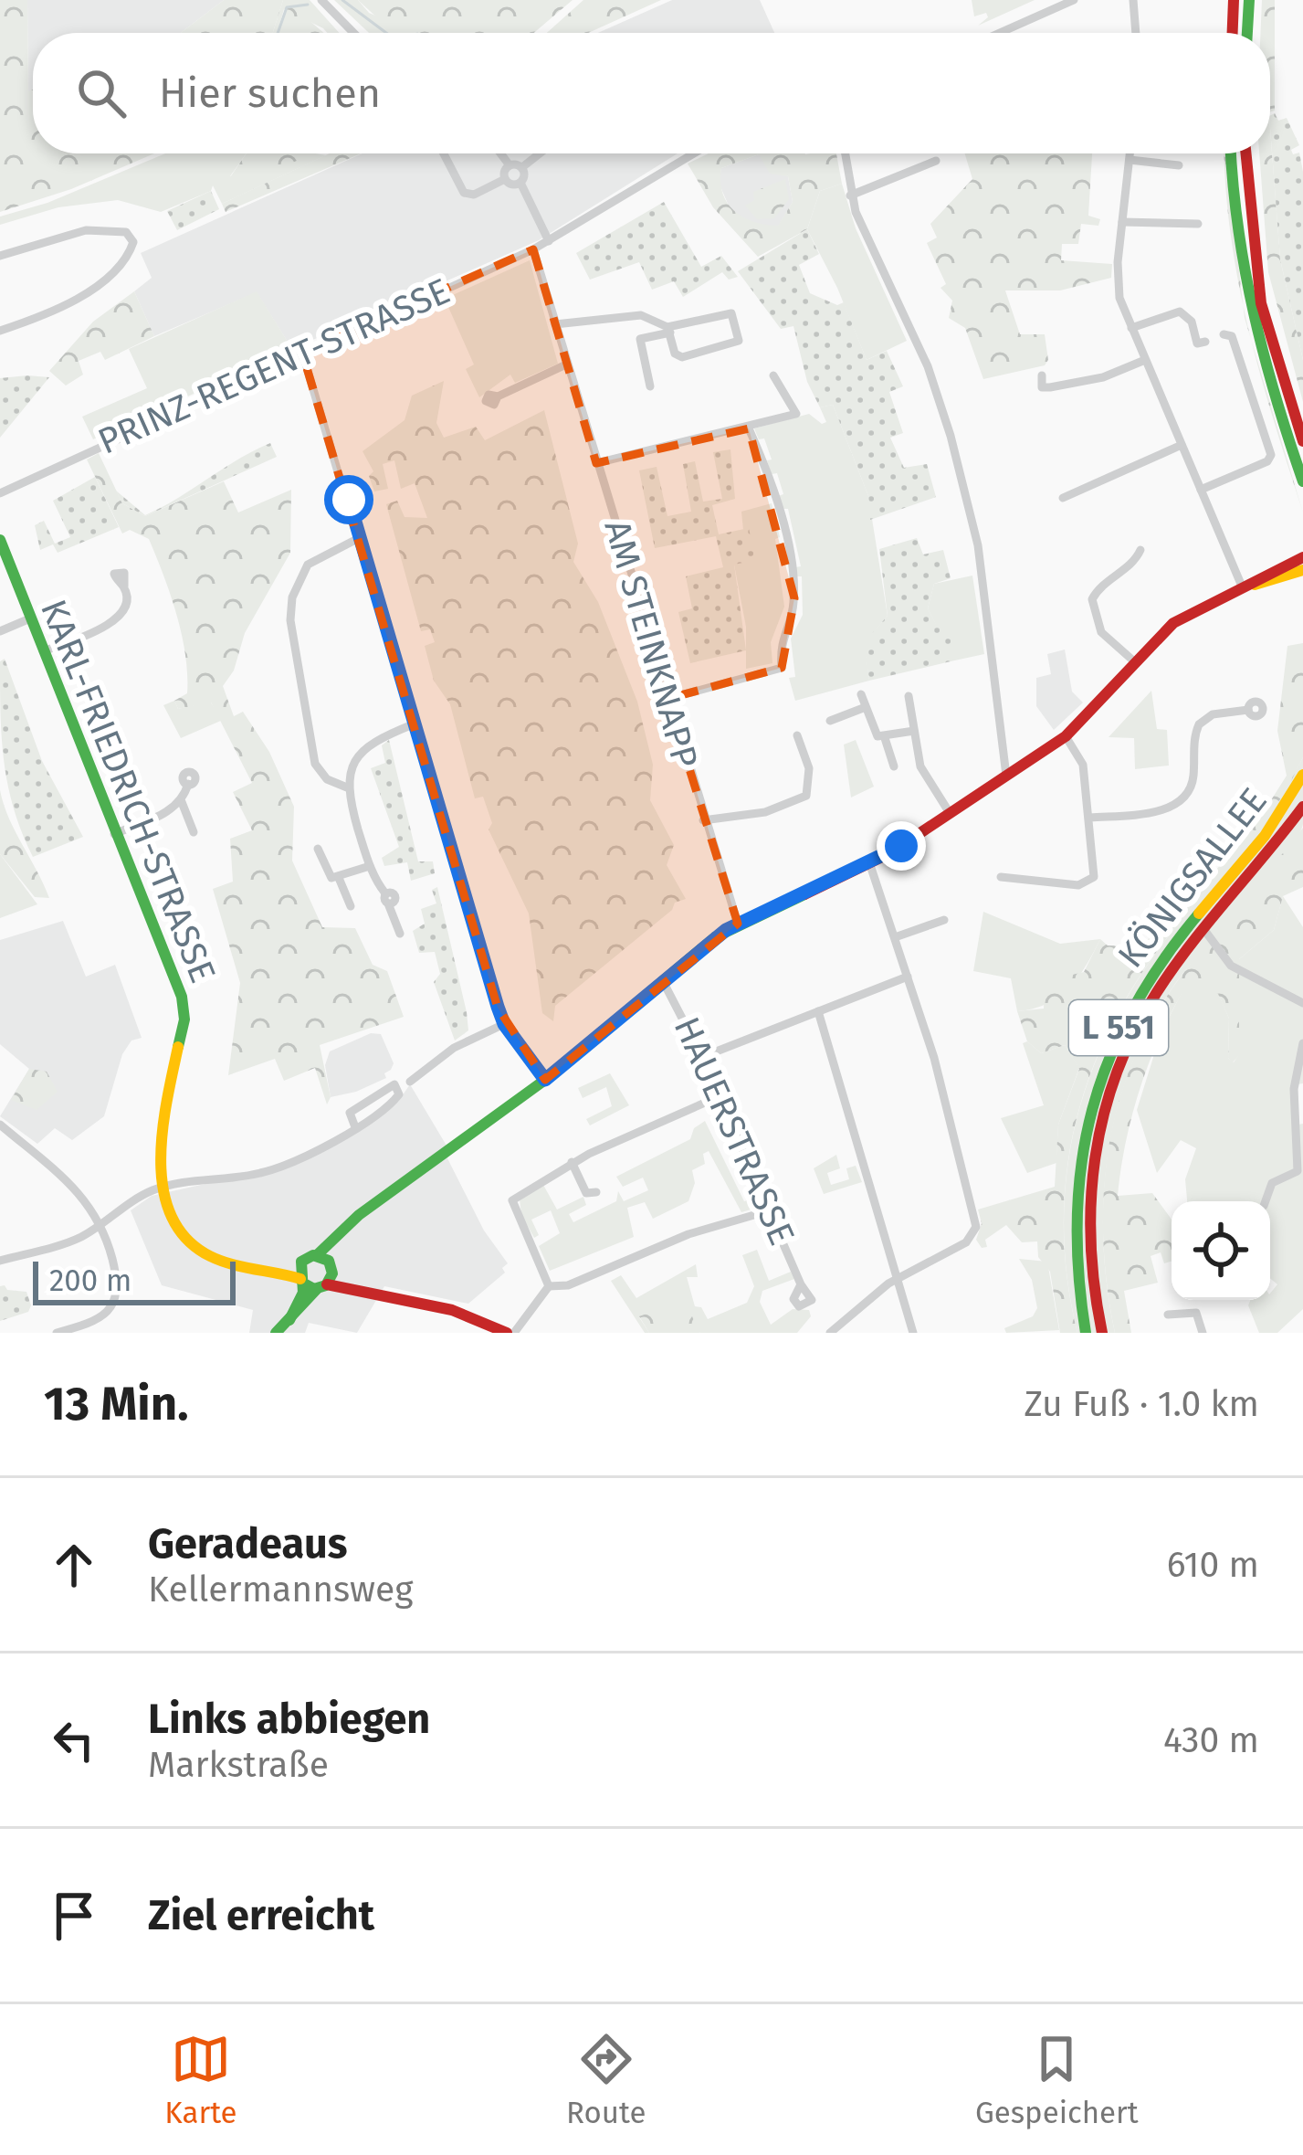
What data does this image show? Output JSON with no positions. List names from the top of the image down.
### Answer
{
  "streets": {
    "main road": ["KARL-FRIEDRICH-STRASSE", "KÖNIGSALLEE", "L 551"],
    "street": ["PRINZ-REGENT-STRASSE", "AM STEINKNAPP", "HAUERSTRASSE"]
  },
  "crossings": [
    ["PRINZ-REGENT-STRASSE", "AM STEINKNAPP"]
  ],
  "scale_bar": "200 m",
  "page": {
    "search": "Hier suchen",
    "scale": "200 m",
    "heading": ["13 Min.", "Zu Fuß · 1.0 km"],
    "list": [
      ["Geradeaus", "Kellermannsweg", "610 m"],
      ["Links abbiegen", "Markstraße", "430 m"],
      "Ziel erreicht"
    ],
    "nav": ["Karte", "Route", "Gespeichert"]
  }
}
